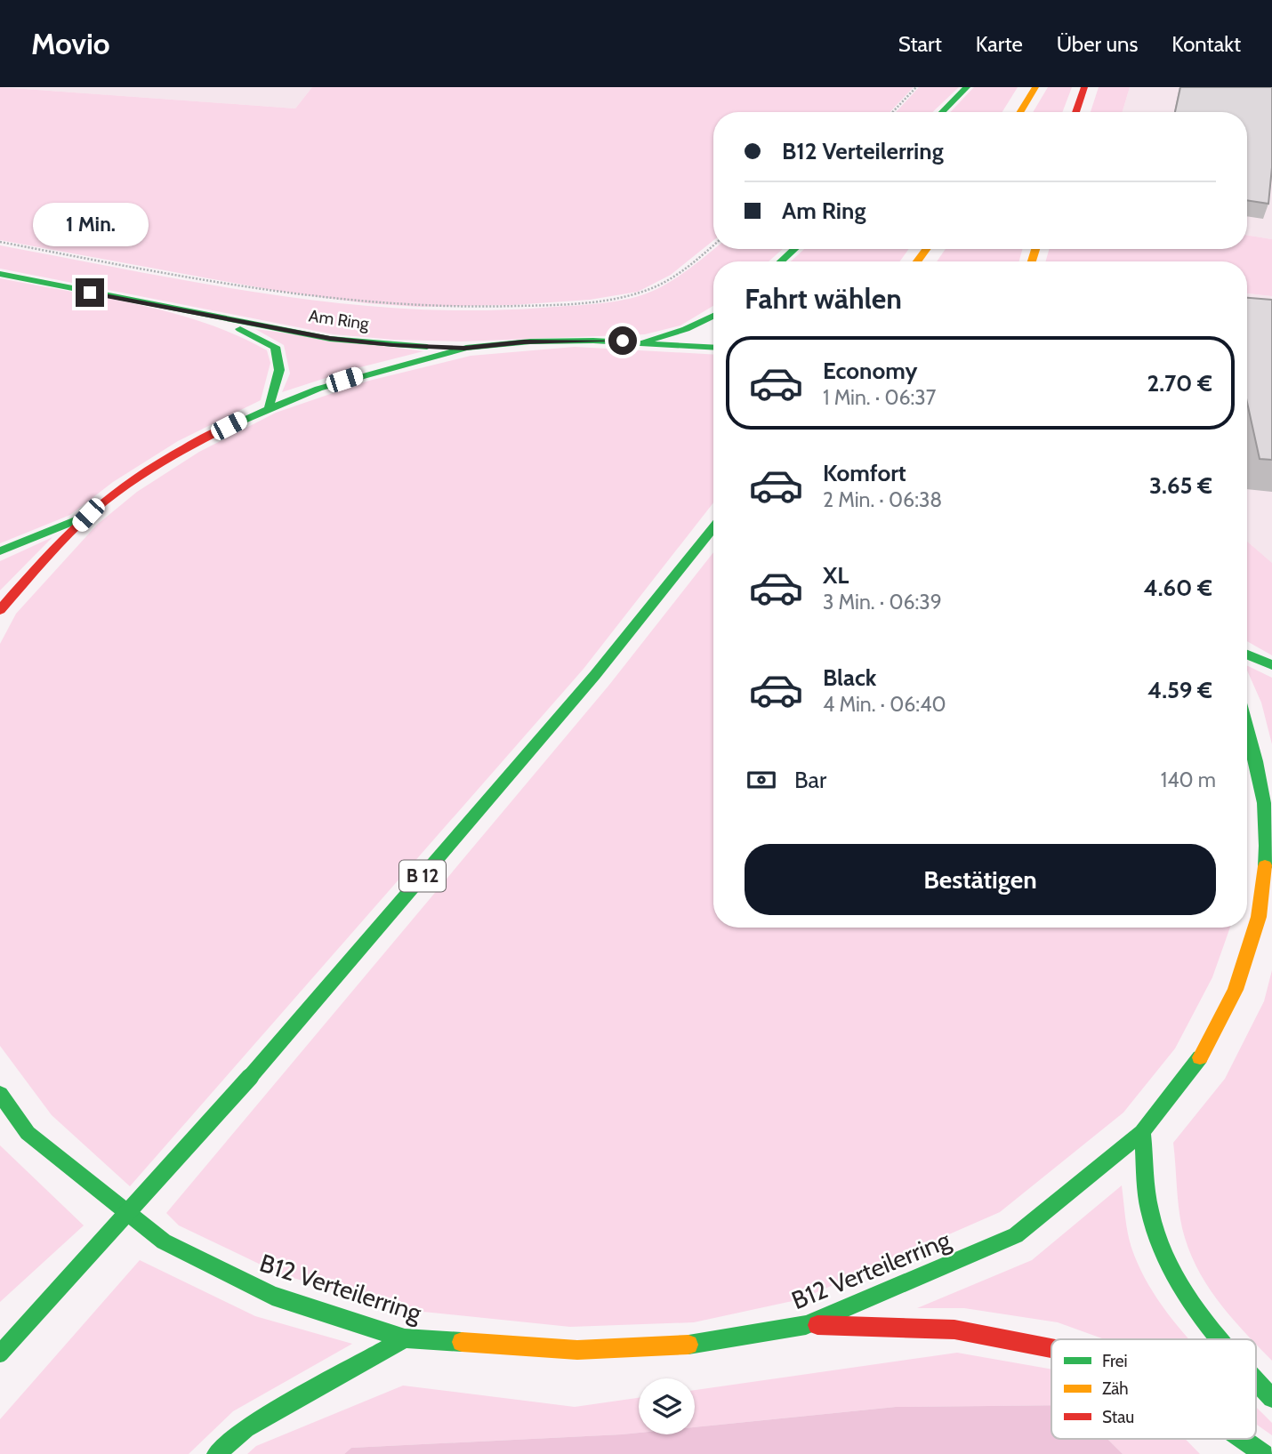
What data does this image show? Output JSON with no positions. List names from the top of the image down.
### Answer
{
  "streets": {
    "main road": ["Am Ring", "B 12", "B12 Verteilerring"]
  },
  "legend": ["Frei", "Zäh", "Stau"],
  "page": {
    "header": "Movio",
    "nav": [
      "Start",
      "Karte",
      "Über uns",
      "Kontakt"
    ],
    "banner": ["B12 Verteilerring", "Am Ring"],
    "bubble": "1 Min.",
    "heading": "Fahrt wählen",
    "list": [
      {
        "name": "Economy",
        "note": "1 Min. · 06:37",
        "value": "2.70 €"
      },
      {
        "name": "Komfort",
        "note": "2 Min. · 06:38",
        "value": "3.65 €"
      },
      {
        "name": "XL",
        "note": "3 Min. · 06:39",
        "value": "4.60 €"
      },
      {
        "name": "Black",
        "note": "4 Min. · 06:40",
        "value": "4.59 €"
      }
    ],
    "pay": ["Bar", "140 m"],
    "buttons": "Bestätigen"
  }
}
